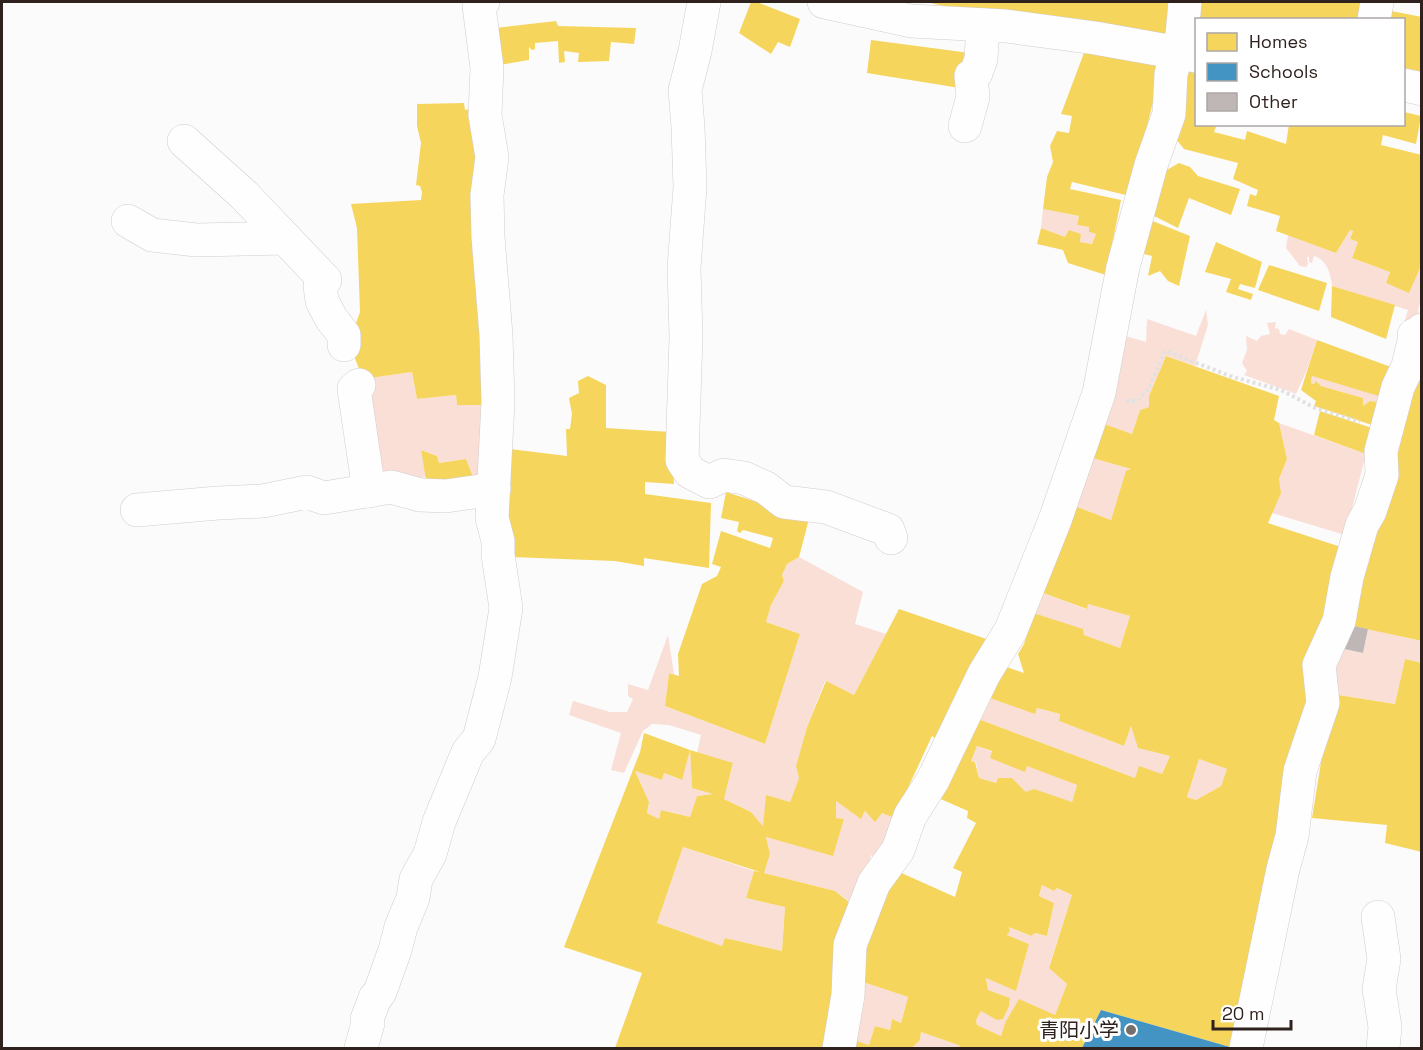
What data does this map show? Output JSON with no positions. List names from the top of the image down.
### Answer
{
  "places": ["青阳小学"],
  "legend": ["Homes", "Schools", "Other"],
  "scale_bar": "20 m"
}
